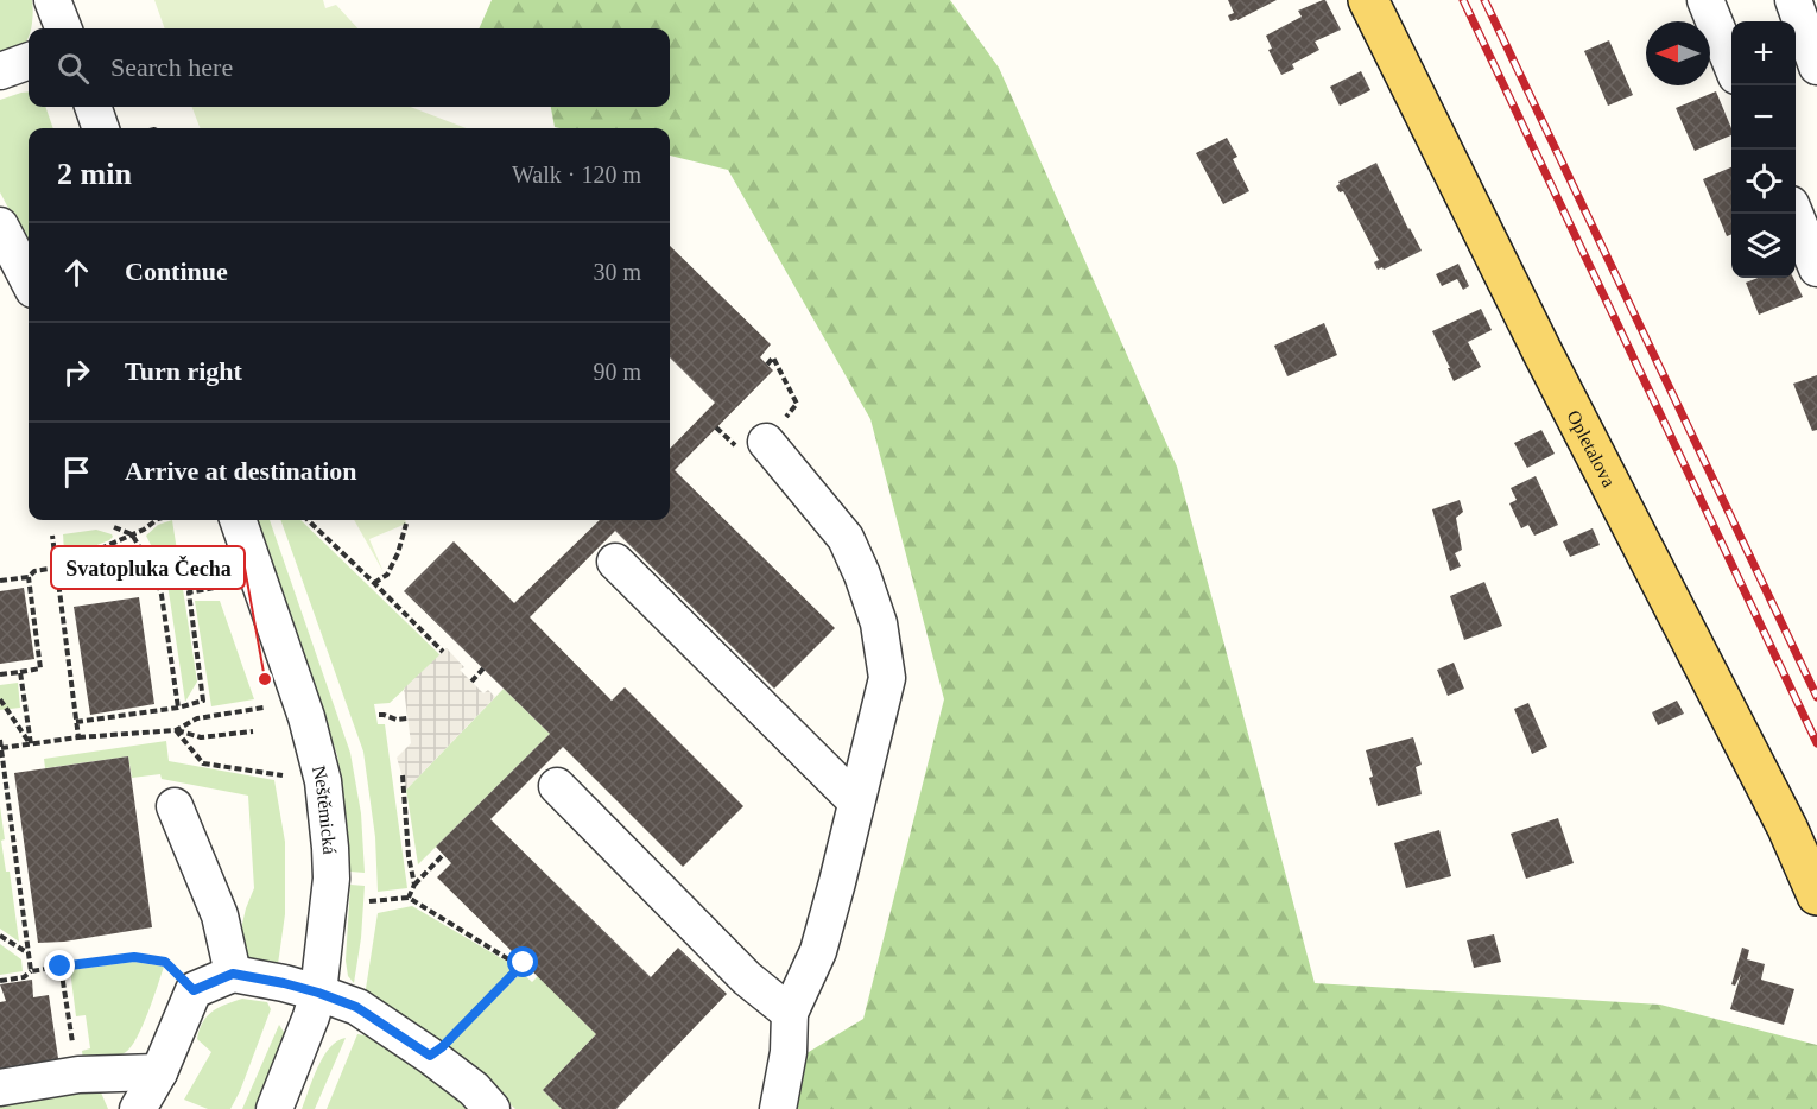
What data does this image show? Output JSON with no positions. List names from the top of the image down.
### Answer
{
  "streets": {
    "main road": ["Opletalova"],
    "street": ["Neštěmická"]
  },
  "places": ["Svatopluka Čecha"],
  "north": "left",
  "page": {
    "map_buttons": ["+", "−"],
    "search": "Search here",
    "heading": ["2 min", "Walk · 120 m"],
    "list": [
      ["Continue", "30 m"],
      ["Turn right", "90 m"],
      "Arrive at destination"
    ]
  }
}
